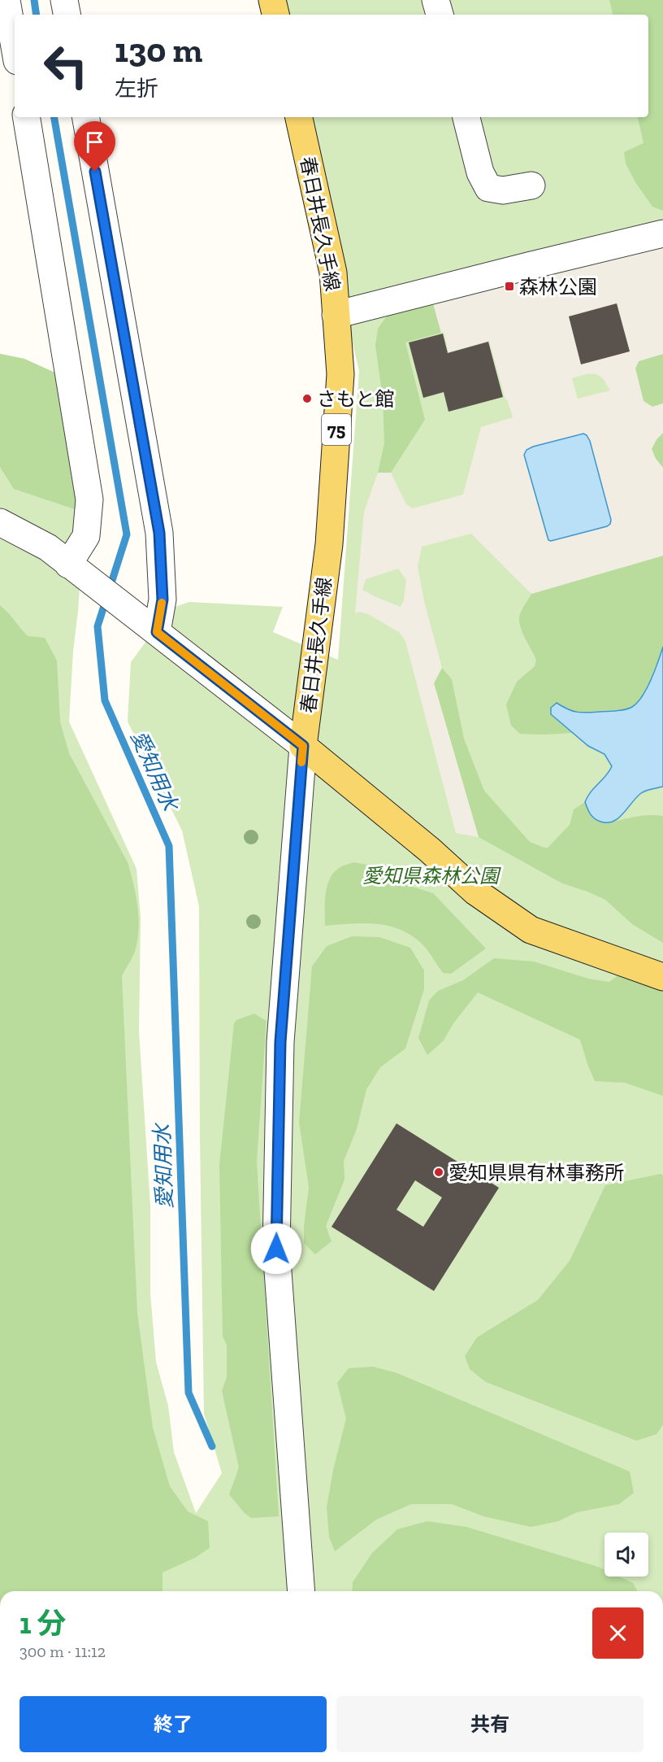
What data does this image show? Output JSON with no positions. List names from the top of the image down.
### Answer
{
  "streets": {
    "main road": ["春日井長久手線", "75"]
  },
  "water": ["愛知用水"],
  "parks": ["愛知県森林公園"],
  "places": {
    "transit": ["森林公園"],
    "other": ["さもと館", "愛知県県有林事務所"]
  },
  "page": {
    "turn": ["130 m", "左折"],
    "heading": ["1 分", "300 m · 11:12"],
    "buttons": ["終了", "共有"]
  }
}
